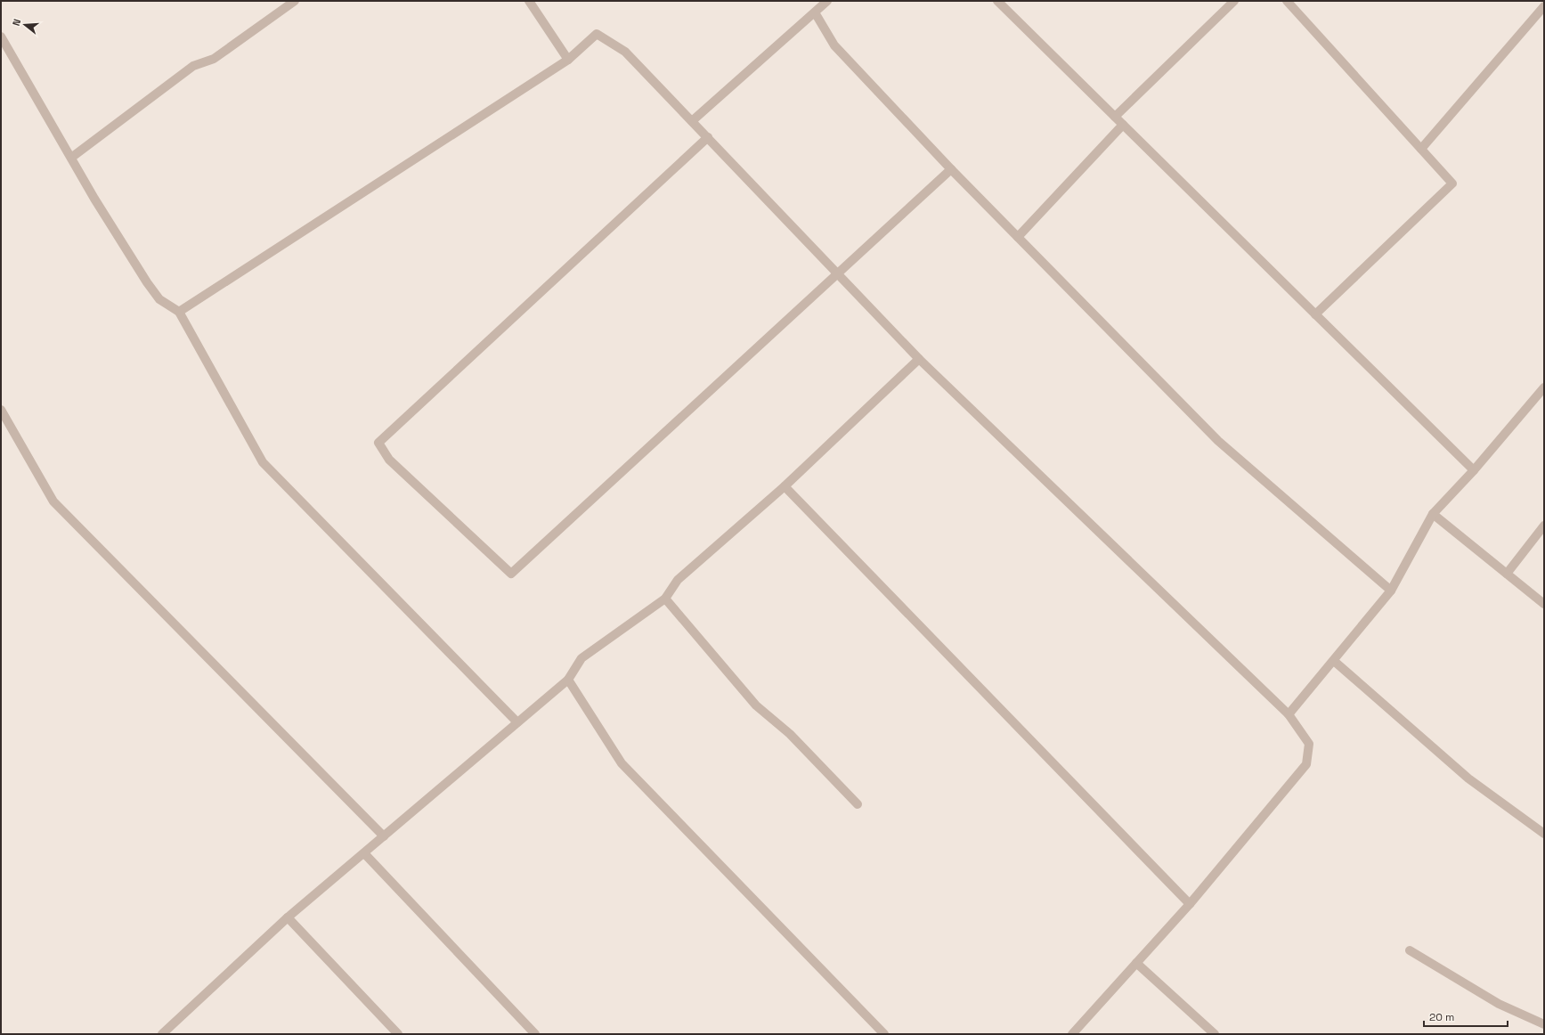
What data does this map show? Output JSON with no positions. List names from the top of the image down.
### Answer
{
  "scale_bar": "20 m",
  "north": "left"
}
